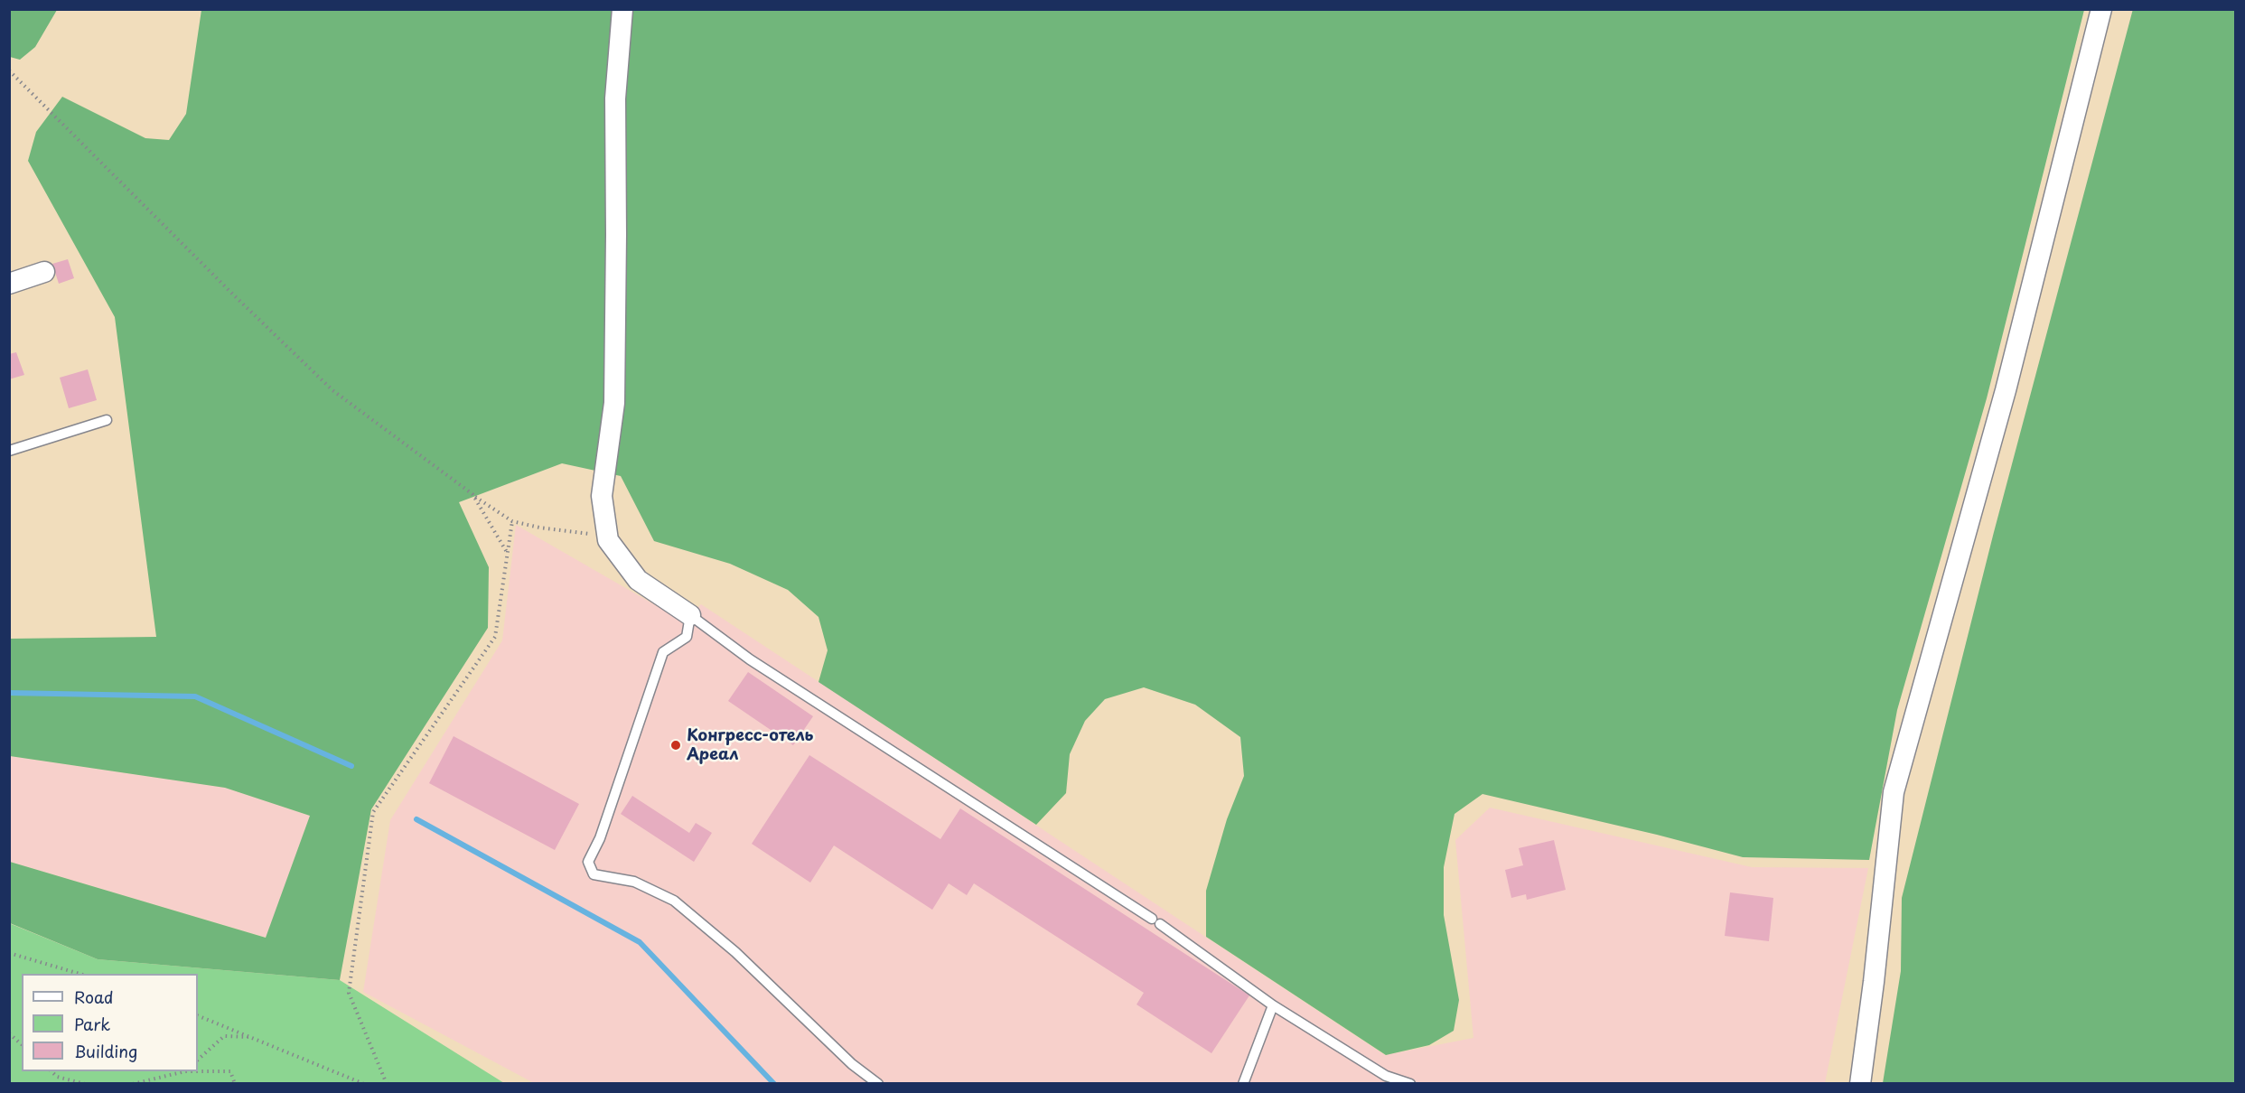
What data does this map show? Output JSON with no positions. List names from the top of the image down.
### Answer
{
  "places": ["Конгресс-отель Ареал"],
  "legend": ["Road", "Park", "Building"]
}
